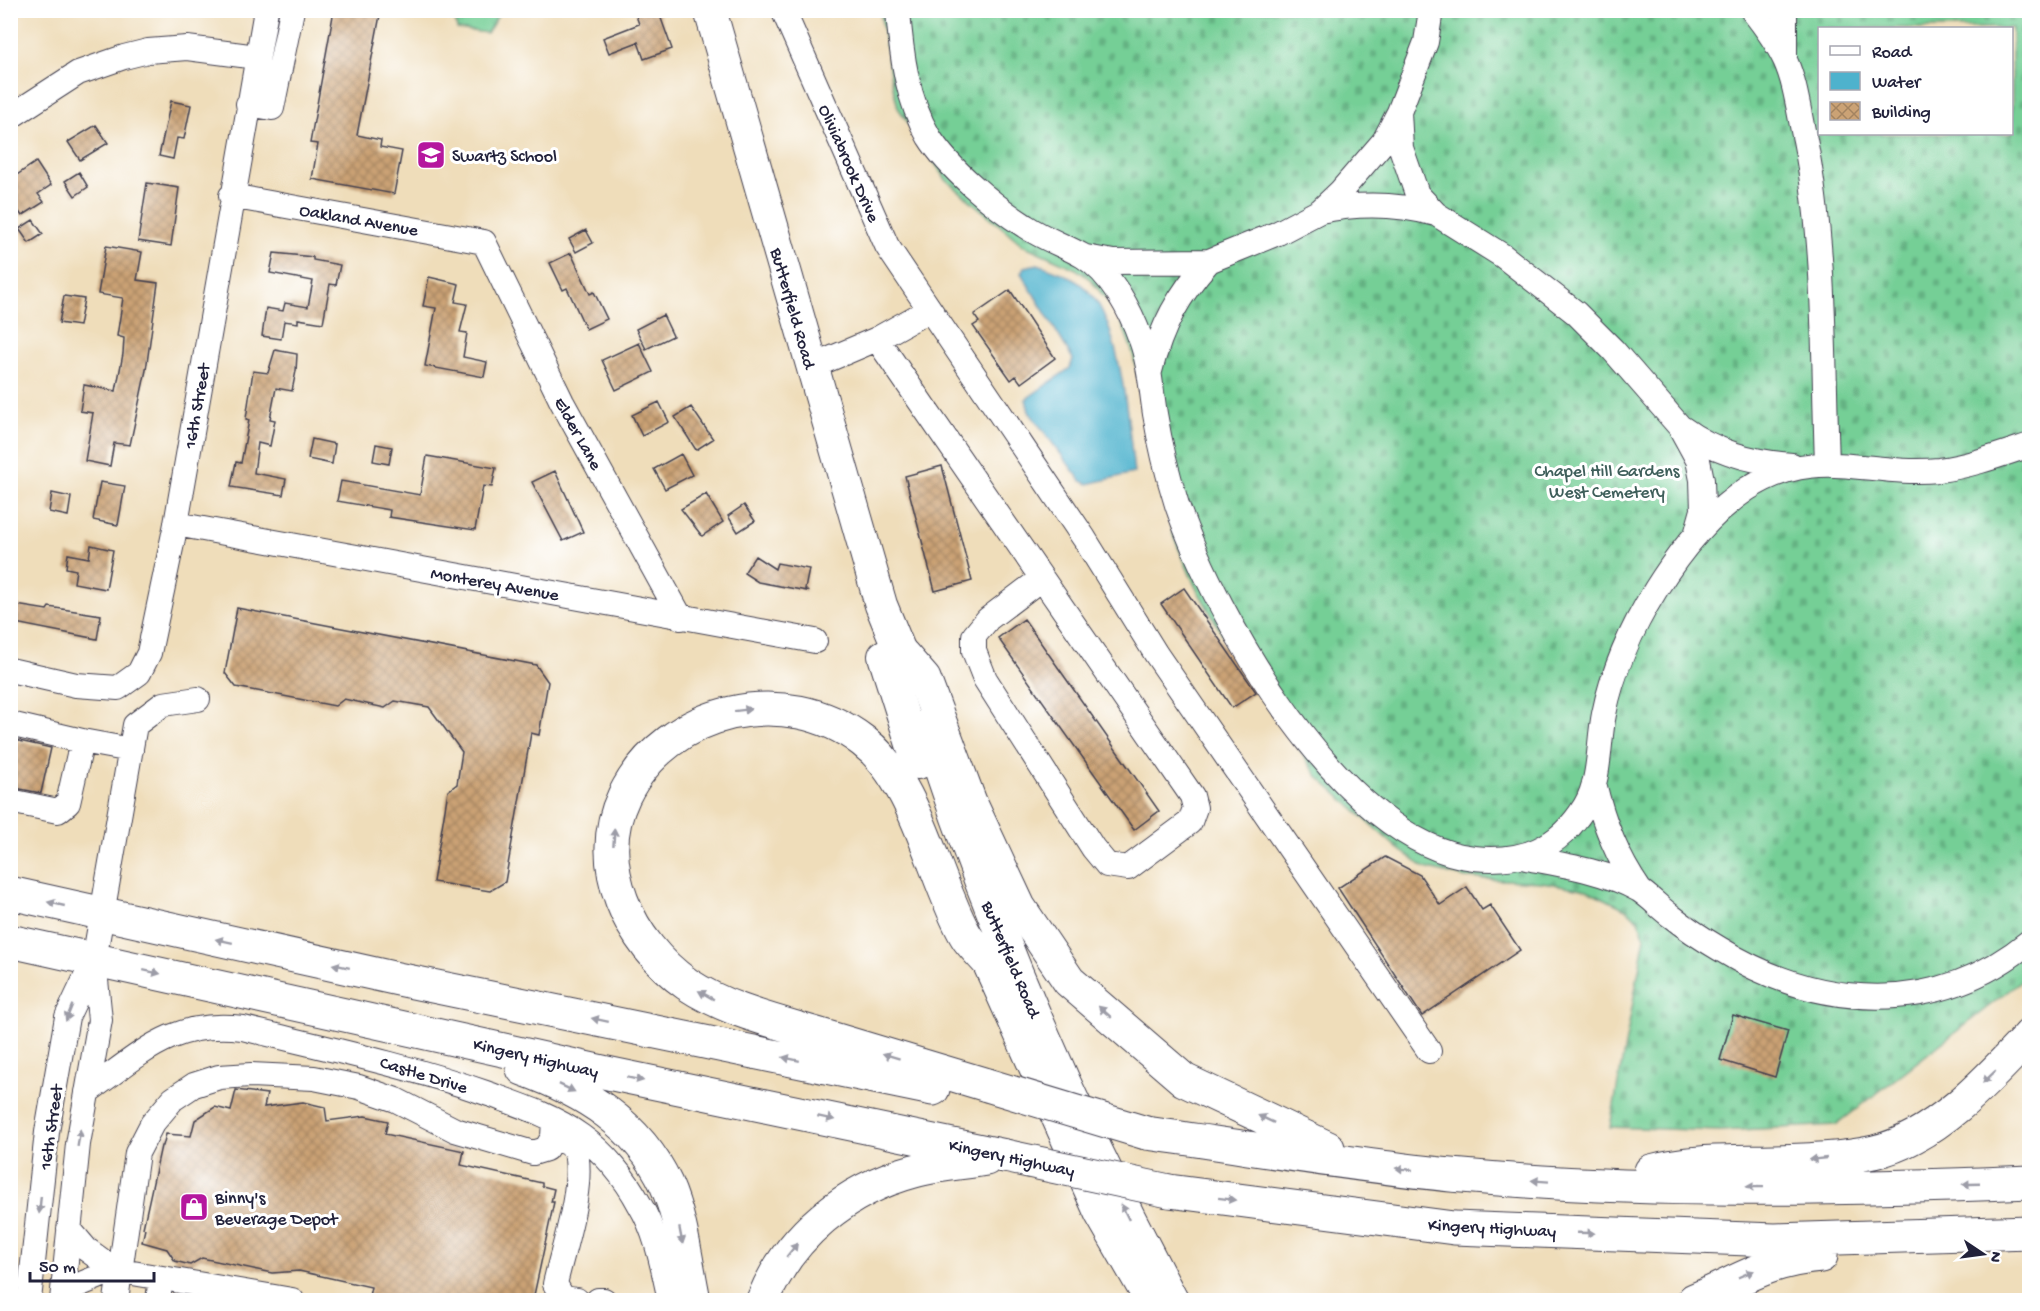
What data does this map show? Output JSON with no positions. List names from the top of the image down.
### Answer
{
  "streets": {
    "highway": ["Butterfield Road", "Kingery Highway"],
    "street": [
      "Oliviabrook Drive",
      "Oakland Avenue",
      "16th Street",
      "Elder Lane",
      "Monterey Avenue",
      "Castle Drive"
    ]
  },
  "crossings": [
    ["Oakland Avenue", "16th Street"],
    ["Oakland Avenue", "Elder Lane"],
    ["16th Street", "Monterey Avenue"],
    ["16th Street", "Kingery Highway"],
    ["16th Street", "Castle Drive"],
    ["Elder Lane", "Monterey Avenue"]
  ],
  "parks": ["Chapel Hill Gardens West Cemetery"],
  "places": {
    "school or university": ["Swartz School"],
    "shop": ["Binny's Beverage Depot"]
  },
  "legend": ["Road", "Water", "Building"],
  "scale_bar": "50 m",
  "north": "right"
}
